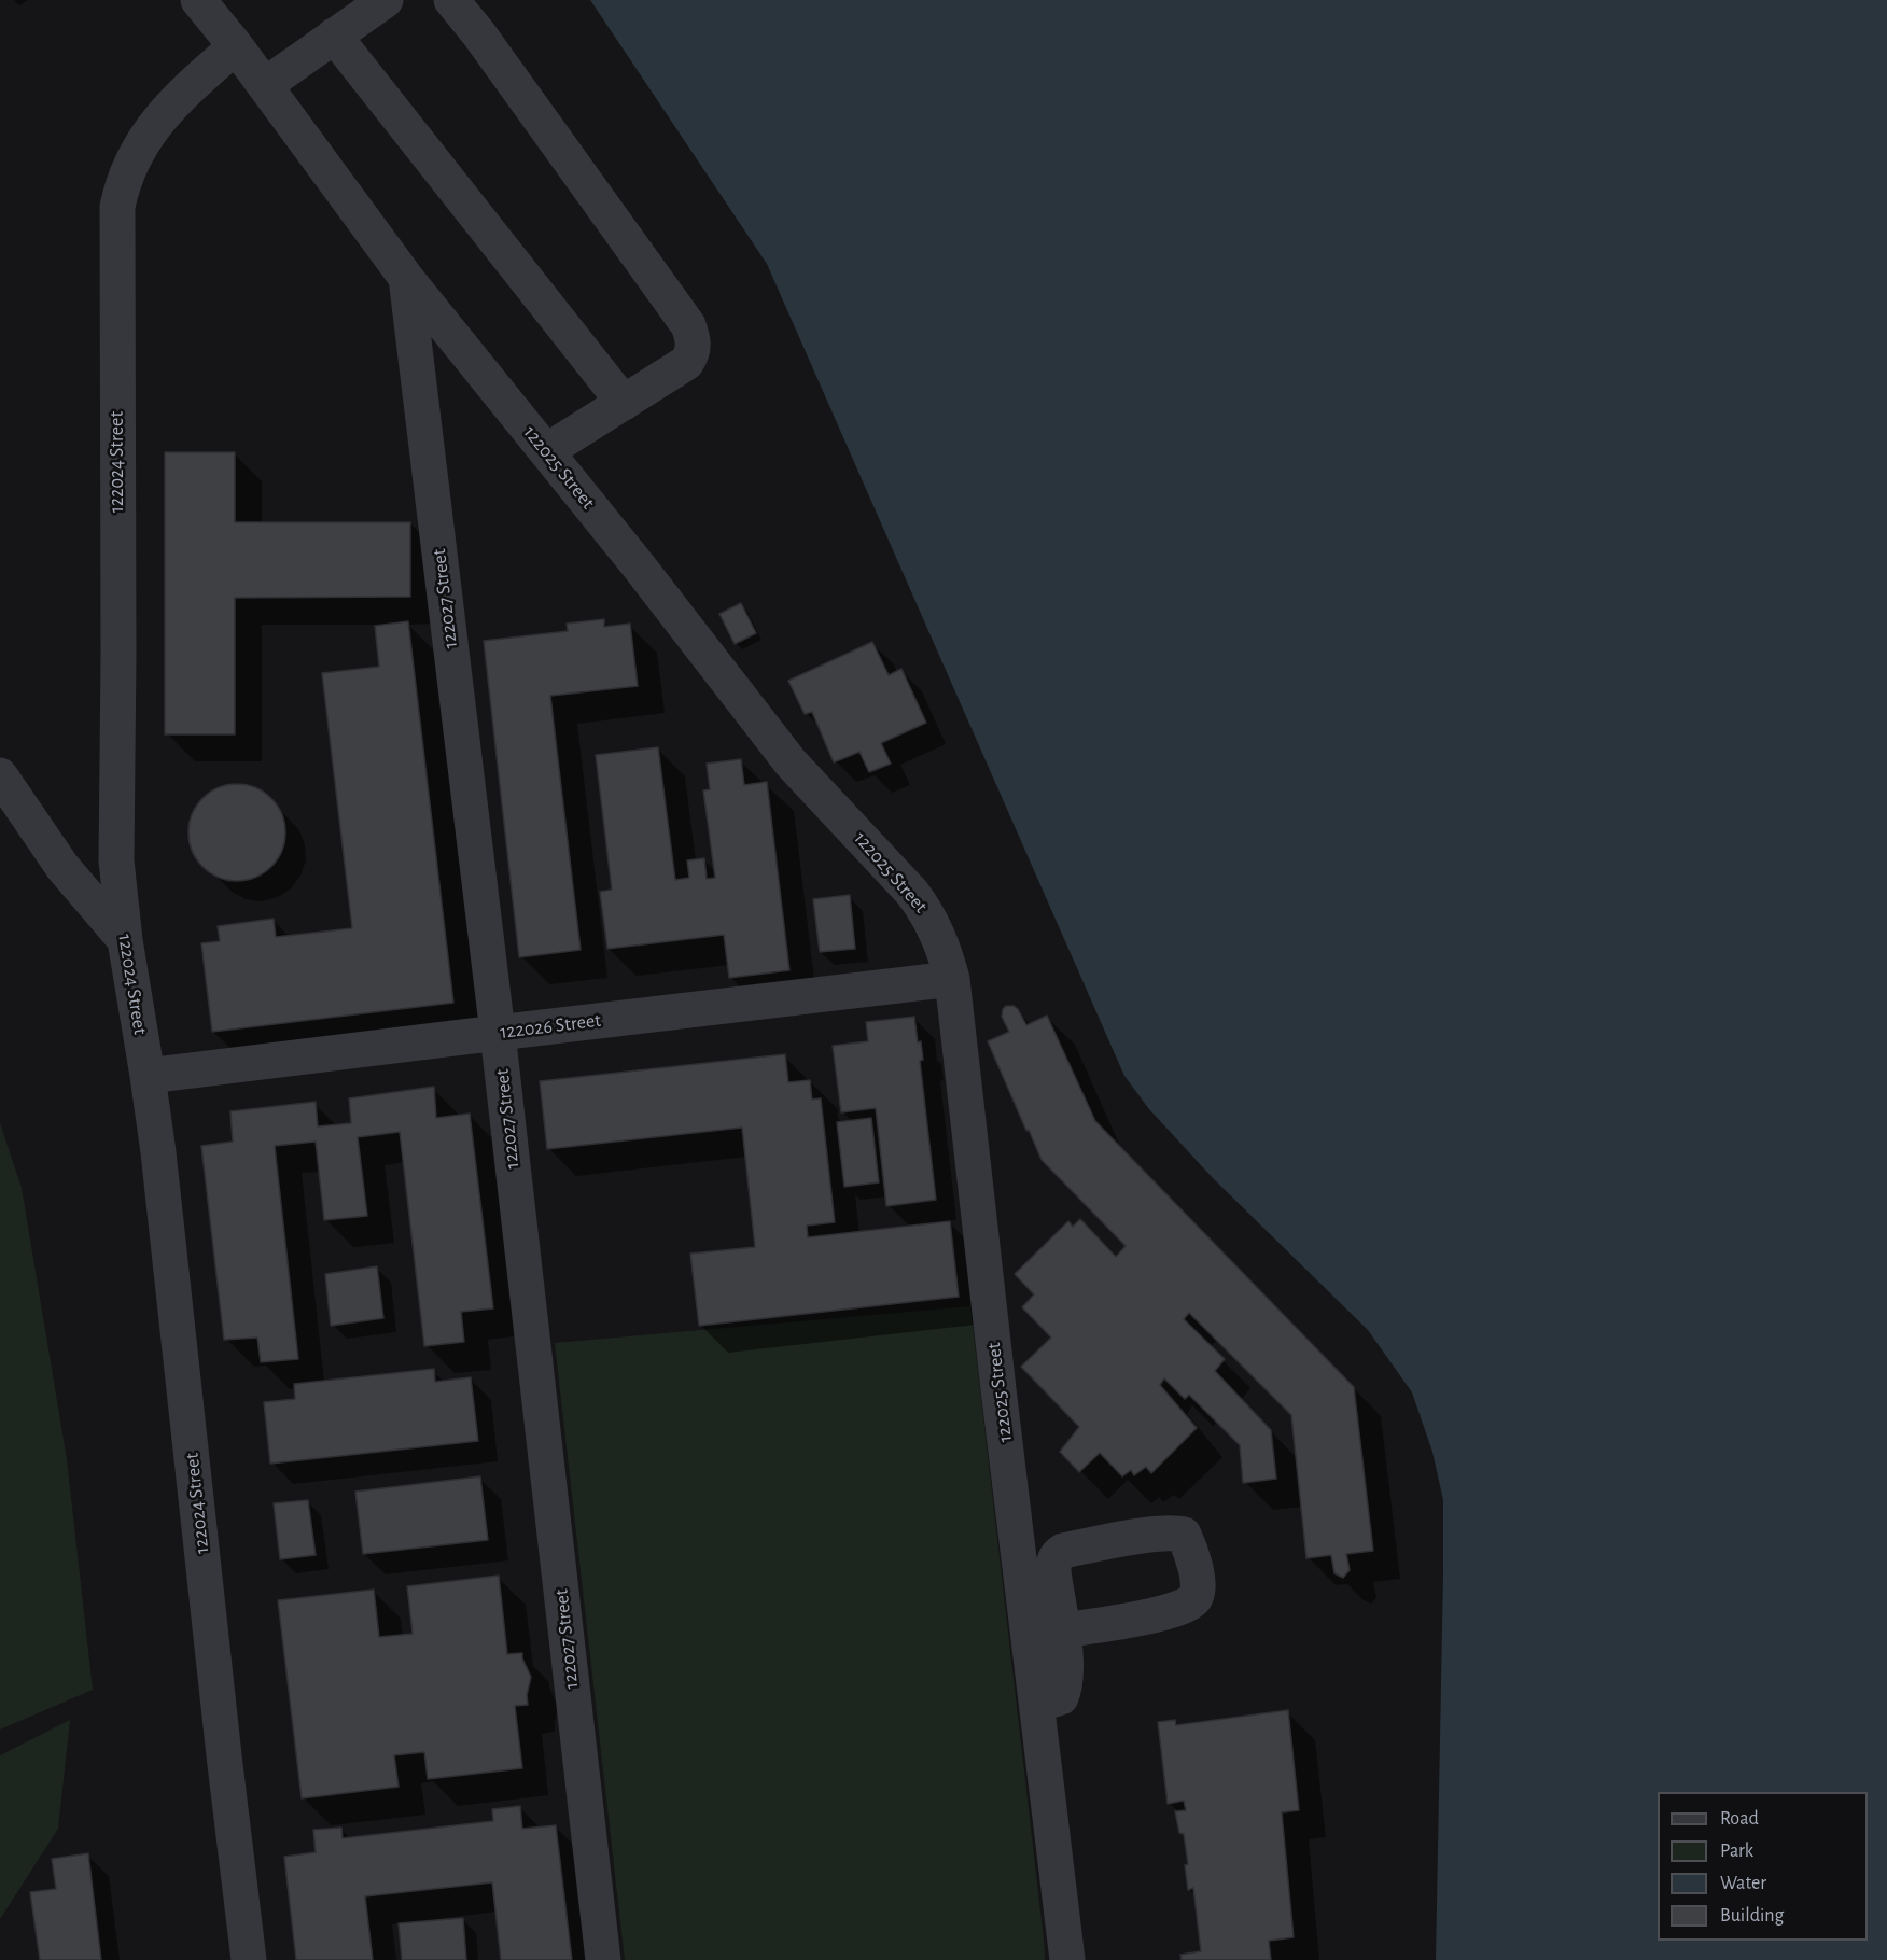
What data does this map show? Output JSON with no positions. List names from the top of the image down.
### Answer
{
  "streets": {
    "street": [
      "122024 Street",
      "122025 Street",
      "122027 Street",
      "122026 Street"
    ]
  },
  "crossings": [
    ["122024 Street", "122025 Street"],
    ["122024 Street", "122026 Street"],
    ["122025 Street", "122027 Street"],
    ["122025 Street", "122026 Street"],
    ["122027 Street", "122026 Street"]
  ],
  "legend": [
    "Road",
    "Park",
    "Water",
    "Building"
  ]
}
